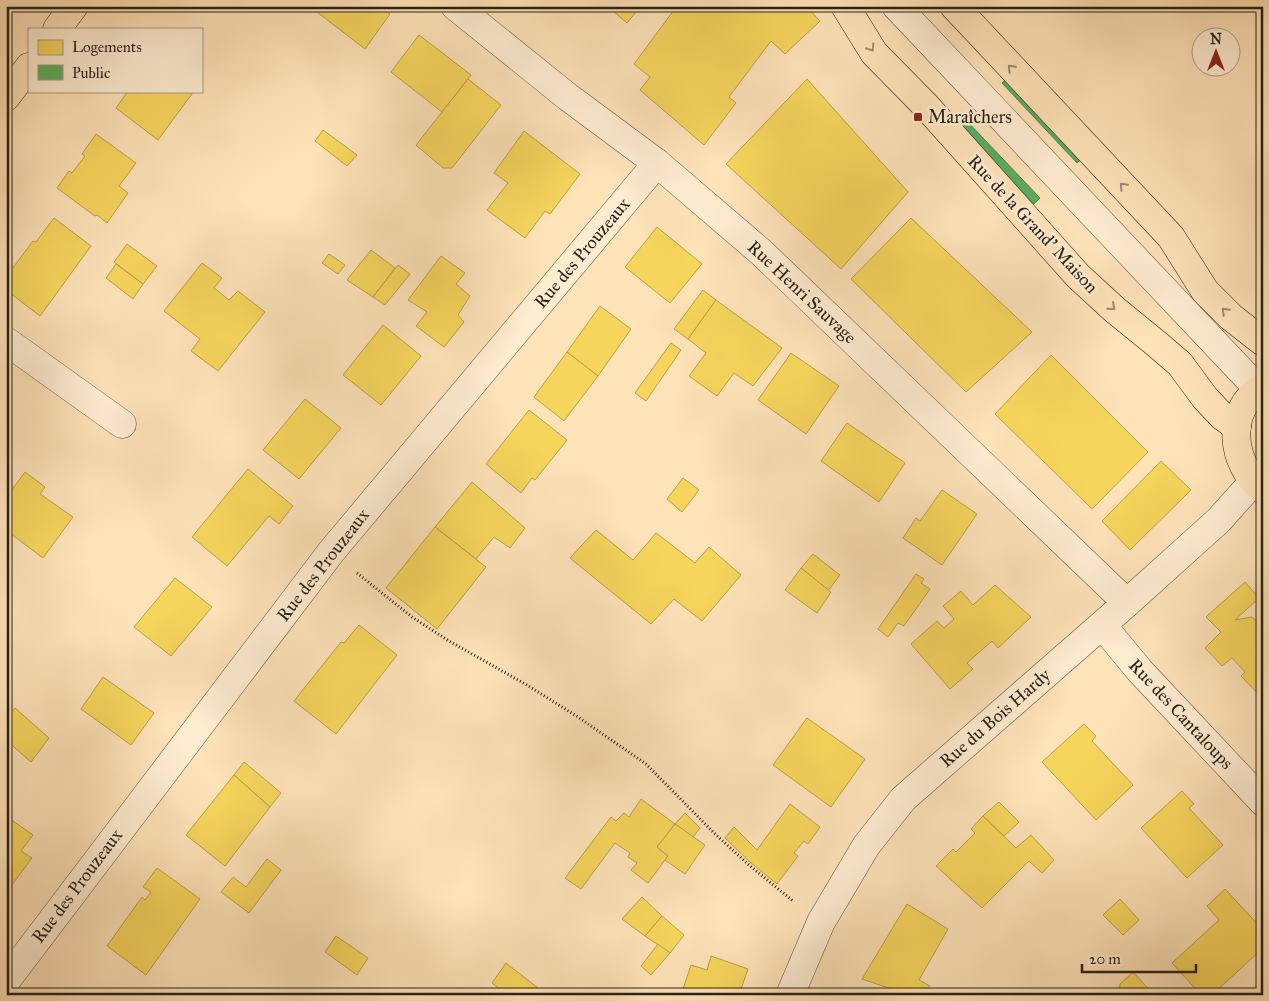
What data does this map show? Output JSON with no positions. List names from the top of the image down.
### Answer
{
  "streets": {
    "main road": ["Rue de la Grand' Maison"],
    "street": [
      "Rue des Prouzeaux",
      "Rue Henri Sauvage",
      "Rue des Cantaloups",
      "Rue du Bois Hardy"
    ]
  },
  "crossings": [
    ["Rue des Prouzeaux", "Rue Henri Sauvage"],
    ["Rue Henri Sauvage", "Rue du Bois Hardy"],
    ["Rue des Cantaloups", "Rue du Bois Hardy"]
  ],
  "places": {
    "transit": ["Maraîchers"]
  },
  "legend": ["Logements", "Public"],
  "scale_bar": "20 m",
  "north": "top"
}
